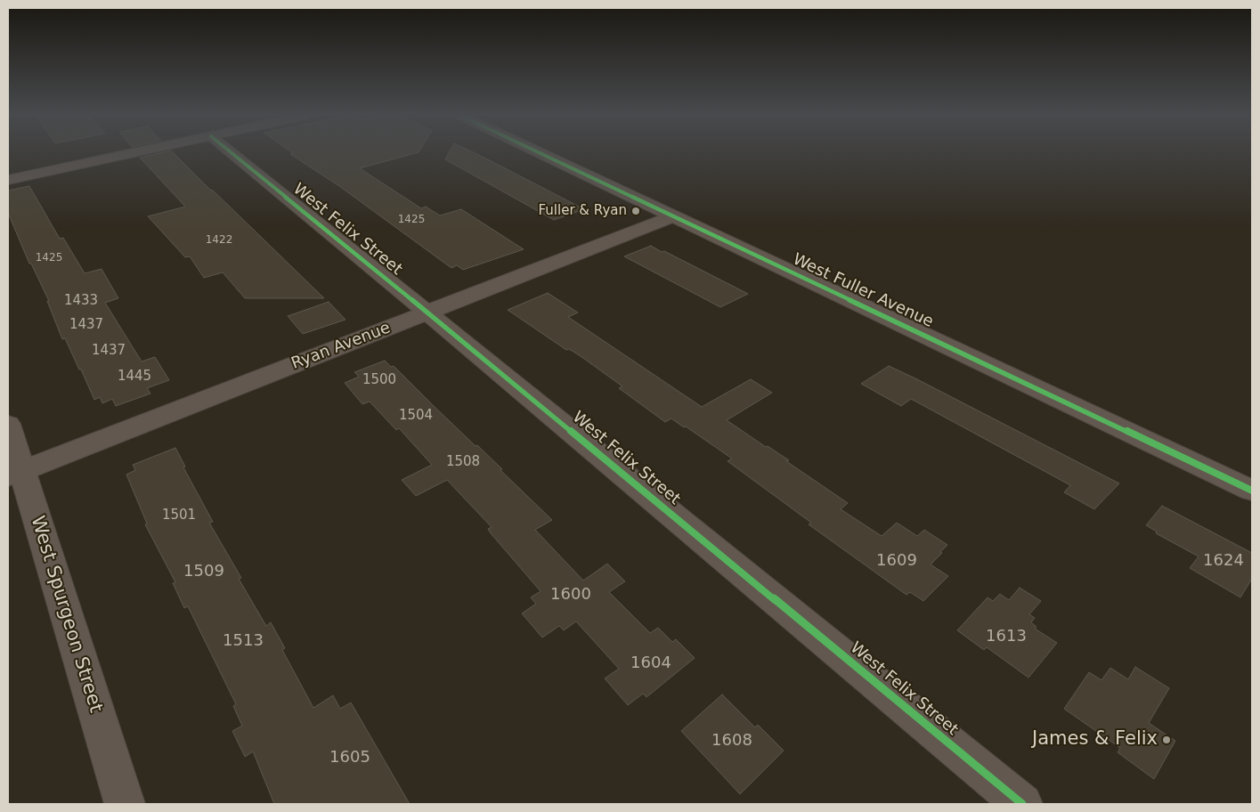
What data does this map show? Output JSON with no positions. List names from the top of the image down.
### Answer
{
  "streets": {
    "street": [
      "West Felix Street",
      "West Fuller Avenue",
      "Ryan Avenue",
      "West Spurgeon Street"
    ]
  },
  "crossings": [
    ["West Felix Street", "Ryan Avenue"],
    ["West Fuller Avenue", "Ryan Avenue"],
    ["Ryan Avenue", "West Spurgeon Street"]
  ],
  "places": ["Fuller & Ryan", "James & Felix"],
  "house_numbers": [
    "1425",
    "1422",
    "1425",
    "1433",
    "1437",
    "1437",
    "1445",
    "1500",
    "1504",
    "1508",
    "1501",
    "1609",
    "1624",
    "1509",
    "1600",
    "1613",
    "1513",
    "1604",
    "1608",
    "1605"
  ]
}
